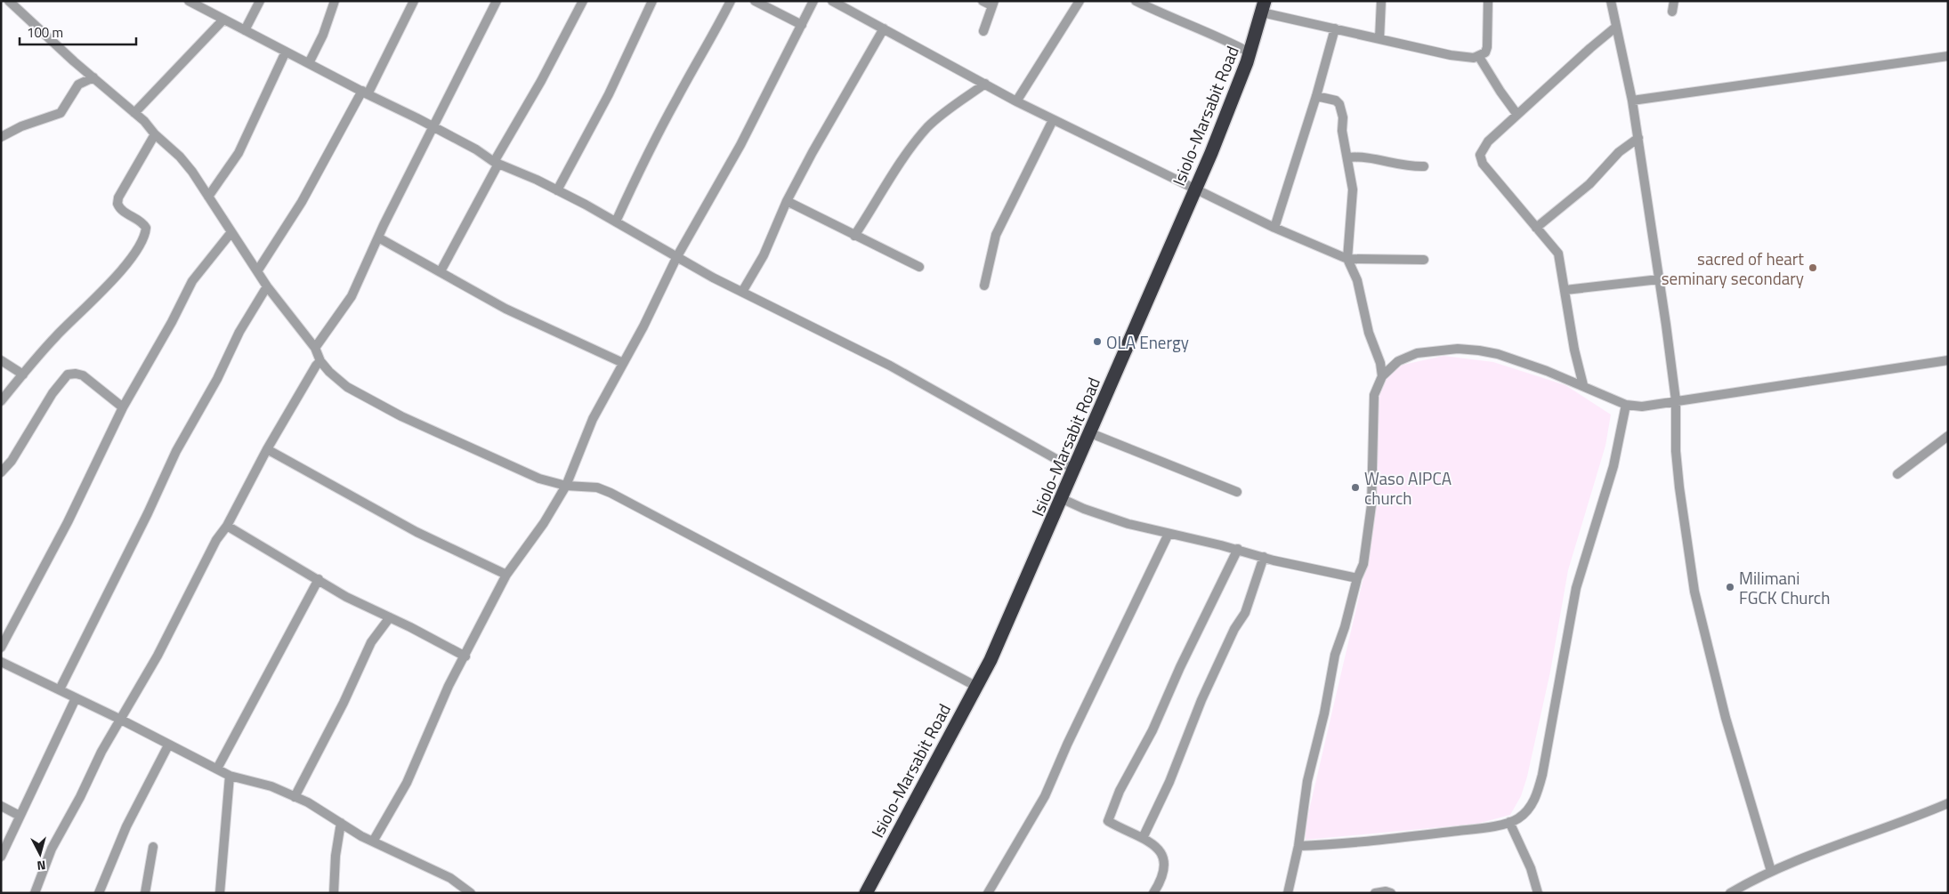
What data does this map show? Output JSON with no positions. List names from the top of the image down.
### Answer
{
  "streets": {
    "highway": ["Isiolo-Marsabit Road"]
  },
  "places": [
    "sacred of heart seminary secondary",
    "OLA Energy",
    "Waso AIPCA church",
    "Milimani FGCK Church"
  ],
  "scale_bar": "100 m",
  "north": "bottom"
}
